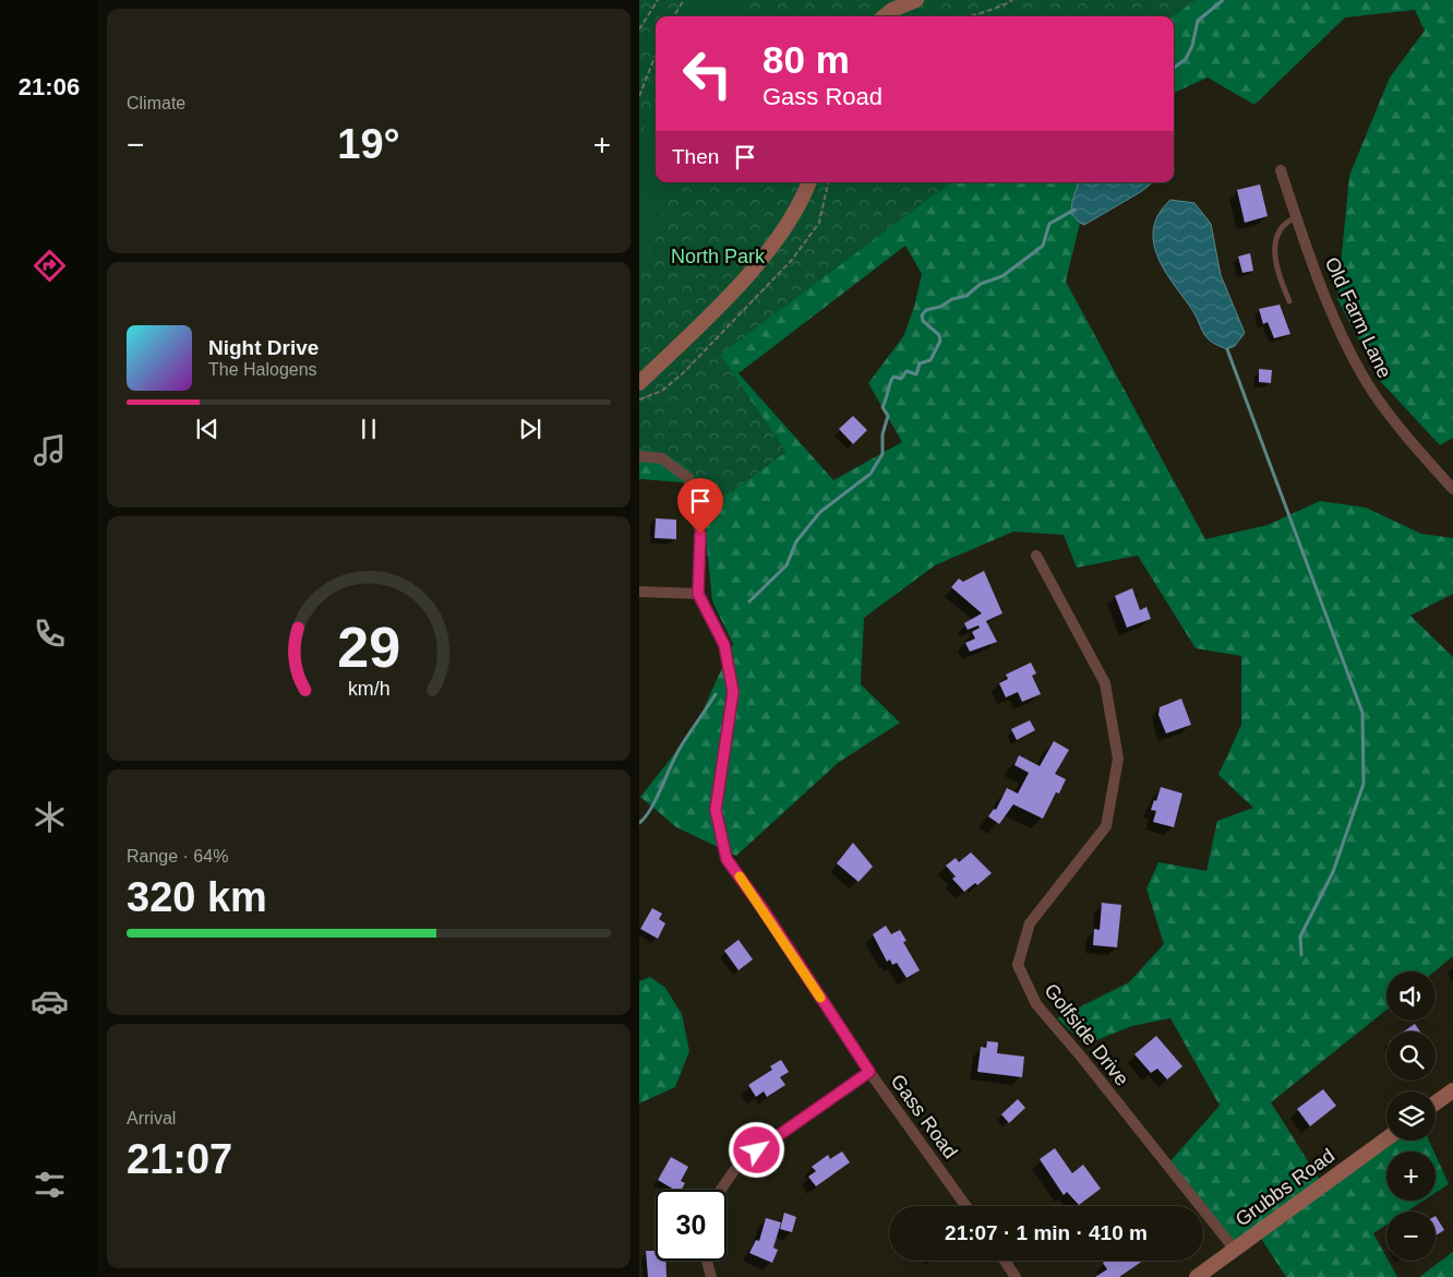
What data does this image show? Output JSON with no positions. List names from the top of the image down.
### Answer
{
  "streets": {
    "street": [
      "Old Farm Lane",
      "Golfside Drive",
      "Gass Road",
      "Grubbs Road"
    ]
  },
  "crossings": [
    ["Golfside Drive", "Grubbs Road"]
  ],
  "parks": ["North Park"],
  "page": {
    "tabs": "21:06",
    "tile": [
      "Climate",
      ["Range · 64%", "320 km"],
      ["Arrival", "21:07"]
    ],
    "turn": ["80 m", "Gass Road"],
    "heat": ["−", "19°", "+"],
    "then": "Then",
    "song": ["Night Drive", "The Halogens"],
    "map_buttons": ["+", "−"],
    "limit": "30",
    "trip": "21:07 · 1 min · 410 m",
    "gauge": ["29", "km/h"]
  }
}
